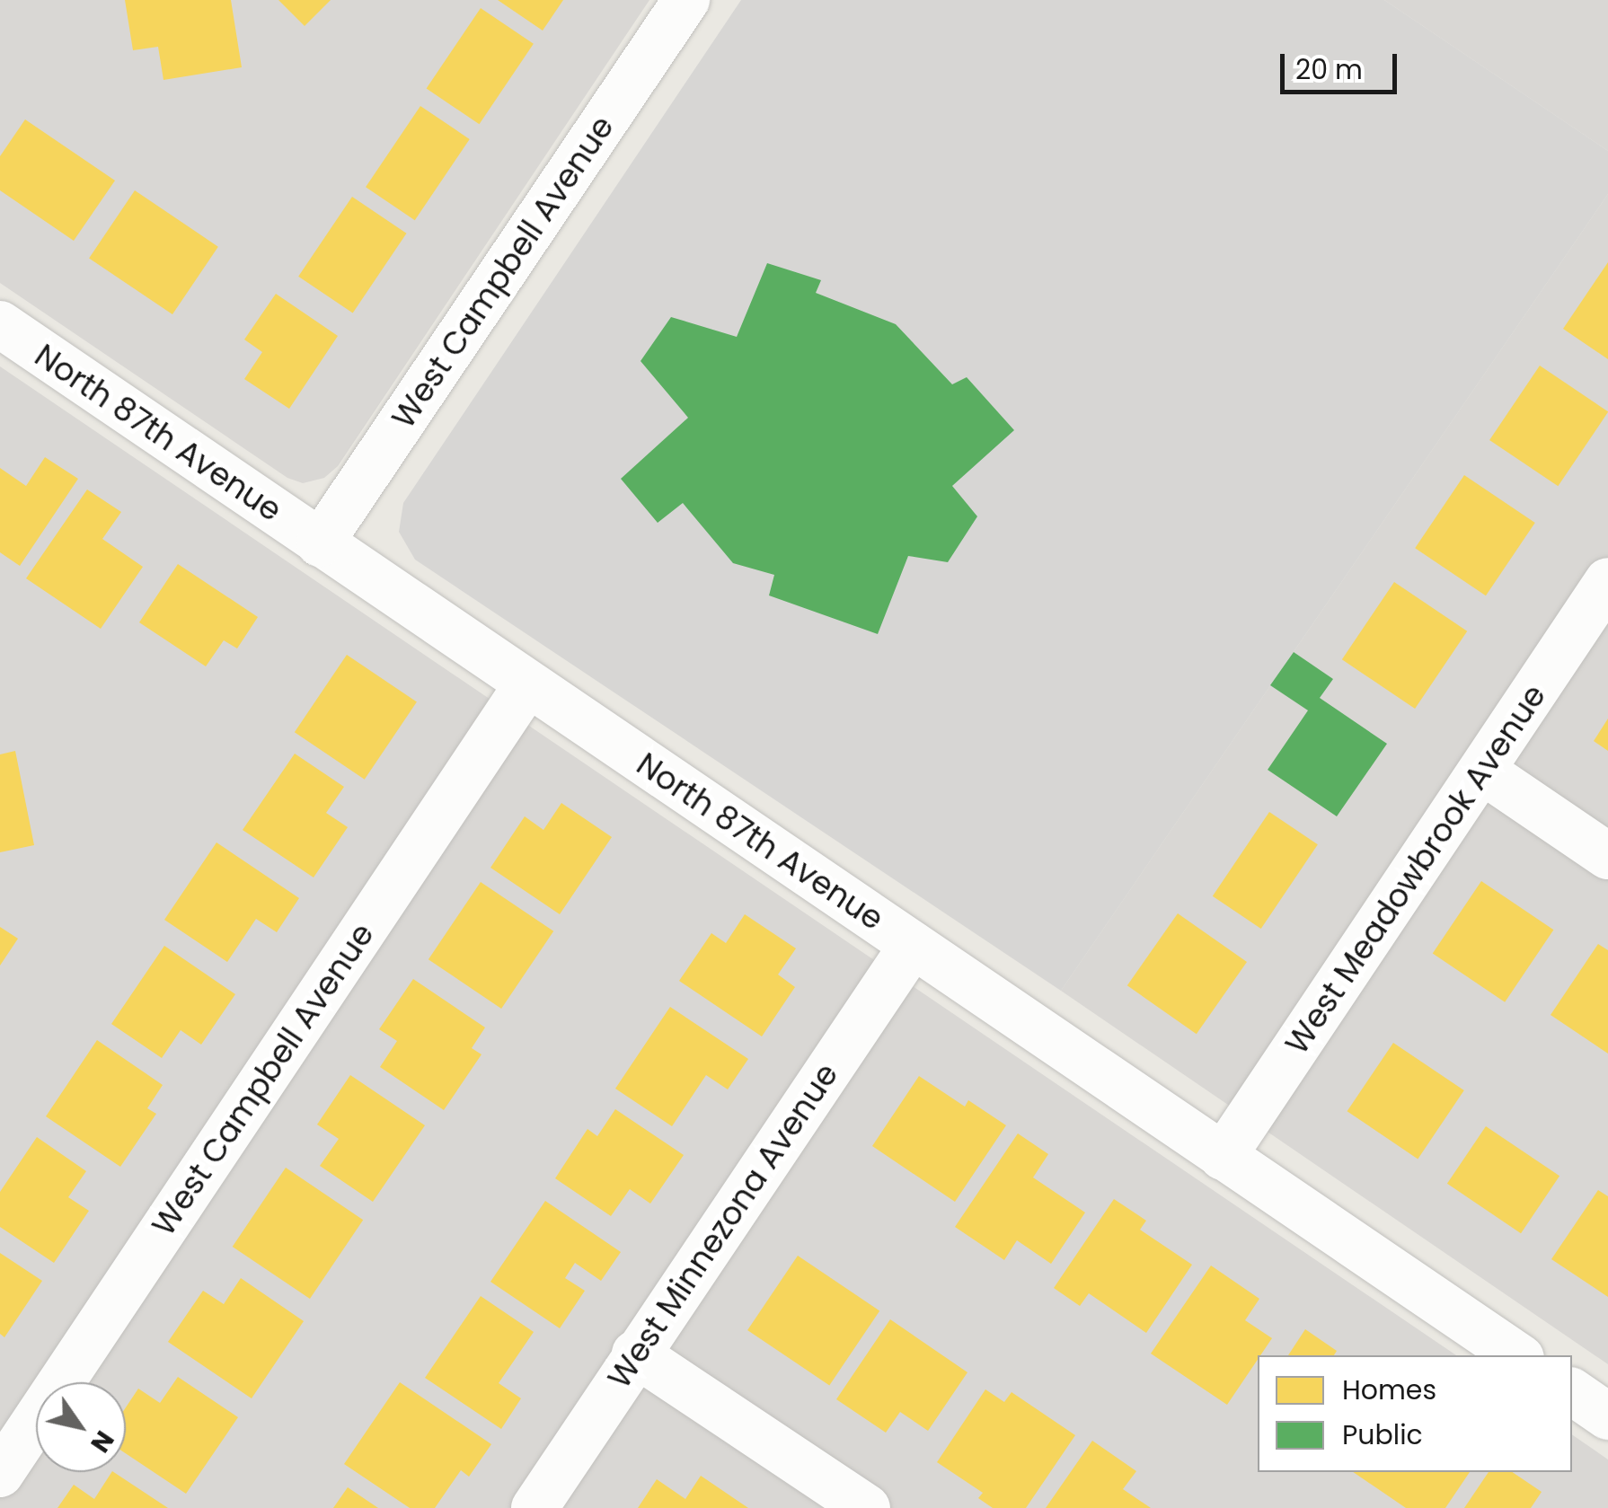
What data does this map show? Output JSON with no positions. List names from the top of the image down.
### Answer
{
  "streets": {
    "street": [
      "West Campbell Avenue",
      "North 87th Avenue",
      "West Meadowbrook Avenue",
      "West Minnezona Avenue"
    ]
  },
  "crossings": [
    ["West Campbell Avenue", "North 87th Avenue"],
    ["North 87th Avenue", "West Meadowbrook Avenue"],
    ["North 87th Avenue", "West Minnezona Avenue"]
  ],
  "legend": ["Homes", "Public"],
  "scale_bar": "20 m",
  "north": "bottom right"
}
